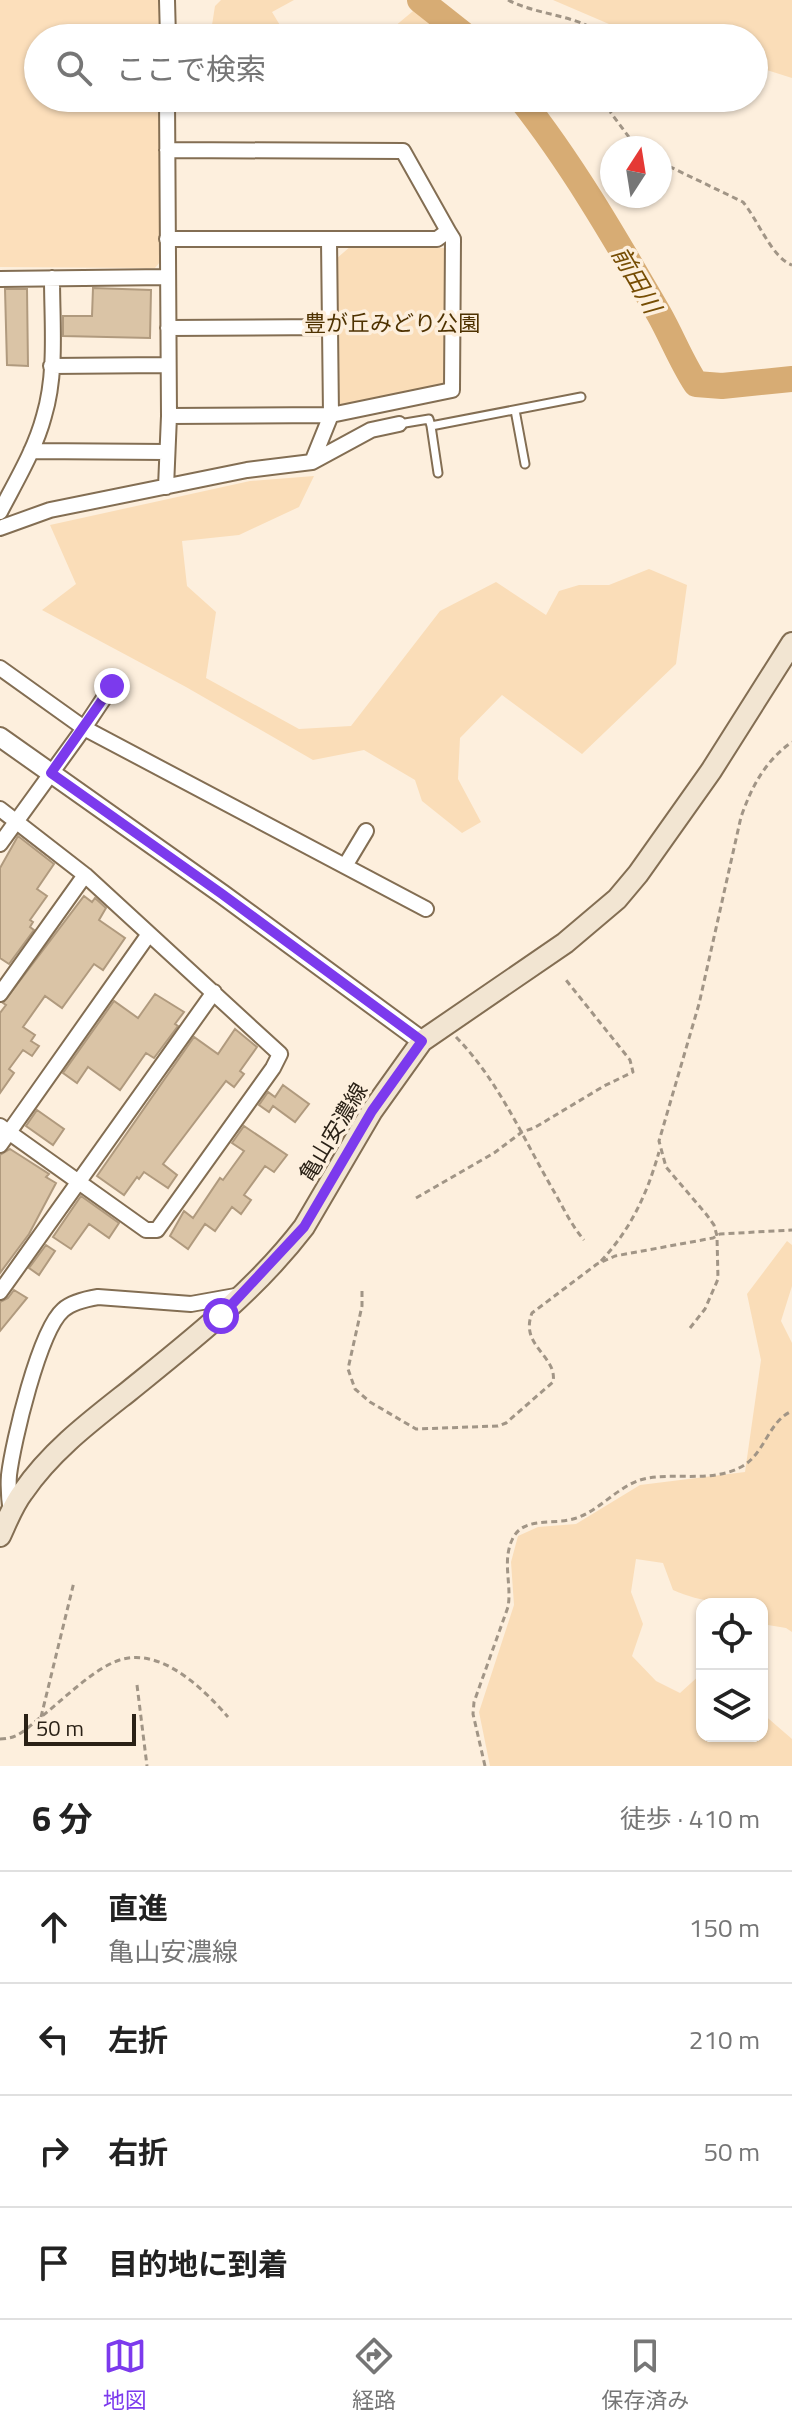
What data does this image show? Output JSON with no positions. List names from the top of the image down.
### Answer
{
  "streets": {
    "main road": ["亀山安濃線"]
  },
  "water": ["前田川"],
  "parks": ["豊が丘みどり公園"],
  "scale_bar": "50 m",
  "north": "top",
  "page": {
    "search": "ここで検索",
    "scale": "50 m",
    "heading": ["6 分", "徒歩 · 410 m"],
    "list": [
      ["直進", "亀山安濃線", "150 m"],
      ["左折", "210 m"],
      ["右折", "50 m"],
      "目的地に到着"
    ],
    "nav": ["地図", "経路", "保存済み"]
  }
}
